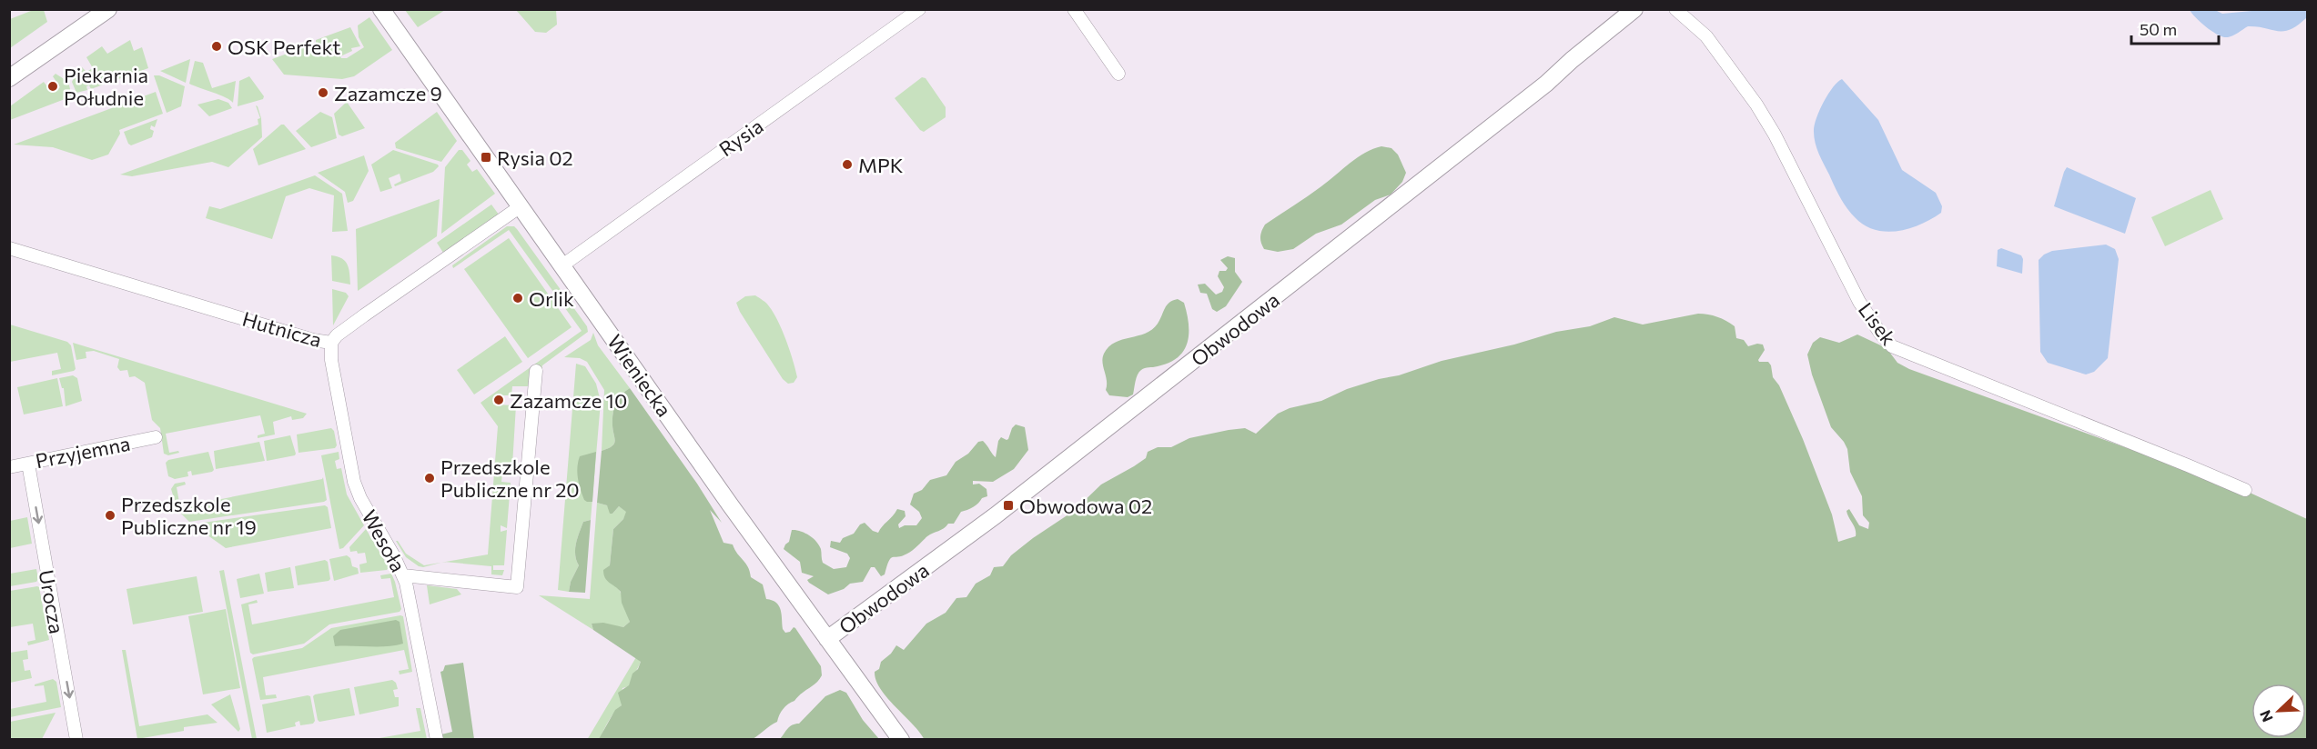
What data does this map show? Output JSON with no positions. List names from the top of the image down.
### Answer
{
  "streets": {
    "street": [
      "Rysia",
      "Lisek",
      "Hutnicza",
      "Obwodowa",
      "Wieniecka",
      "Przyjemna",
      "Wesoła",
      "Urocza"
    ]
  },
  "crossings": [
    ["Rysia", "Wieniecka"],
    ["Hutnicza", "Wieniecka"],
    ["Hutnicza", "Wesoła"],
    ["Obwodowa", "Wieniecka"],
    ["Przyjemna", "Urocza"]
  ],
  "one_way": ["Urocza"],
  "places": {
    "other": [
      "OSK Perfekt",
      "Piekarnia Południe",
      "Zazamcze 9",
      "MPK",
      "Orlik",
      "Zazamcze 10",
      "Przedszkole Publiczne nr 20",
      "Przedszkole Publiczne nr 19"
    ],
    "transit": ["Rysia 02", "Obwodowa 02"]
  },
  "scale_bar": "50 m",
  "north": "bottom left"
}
